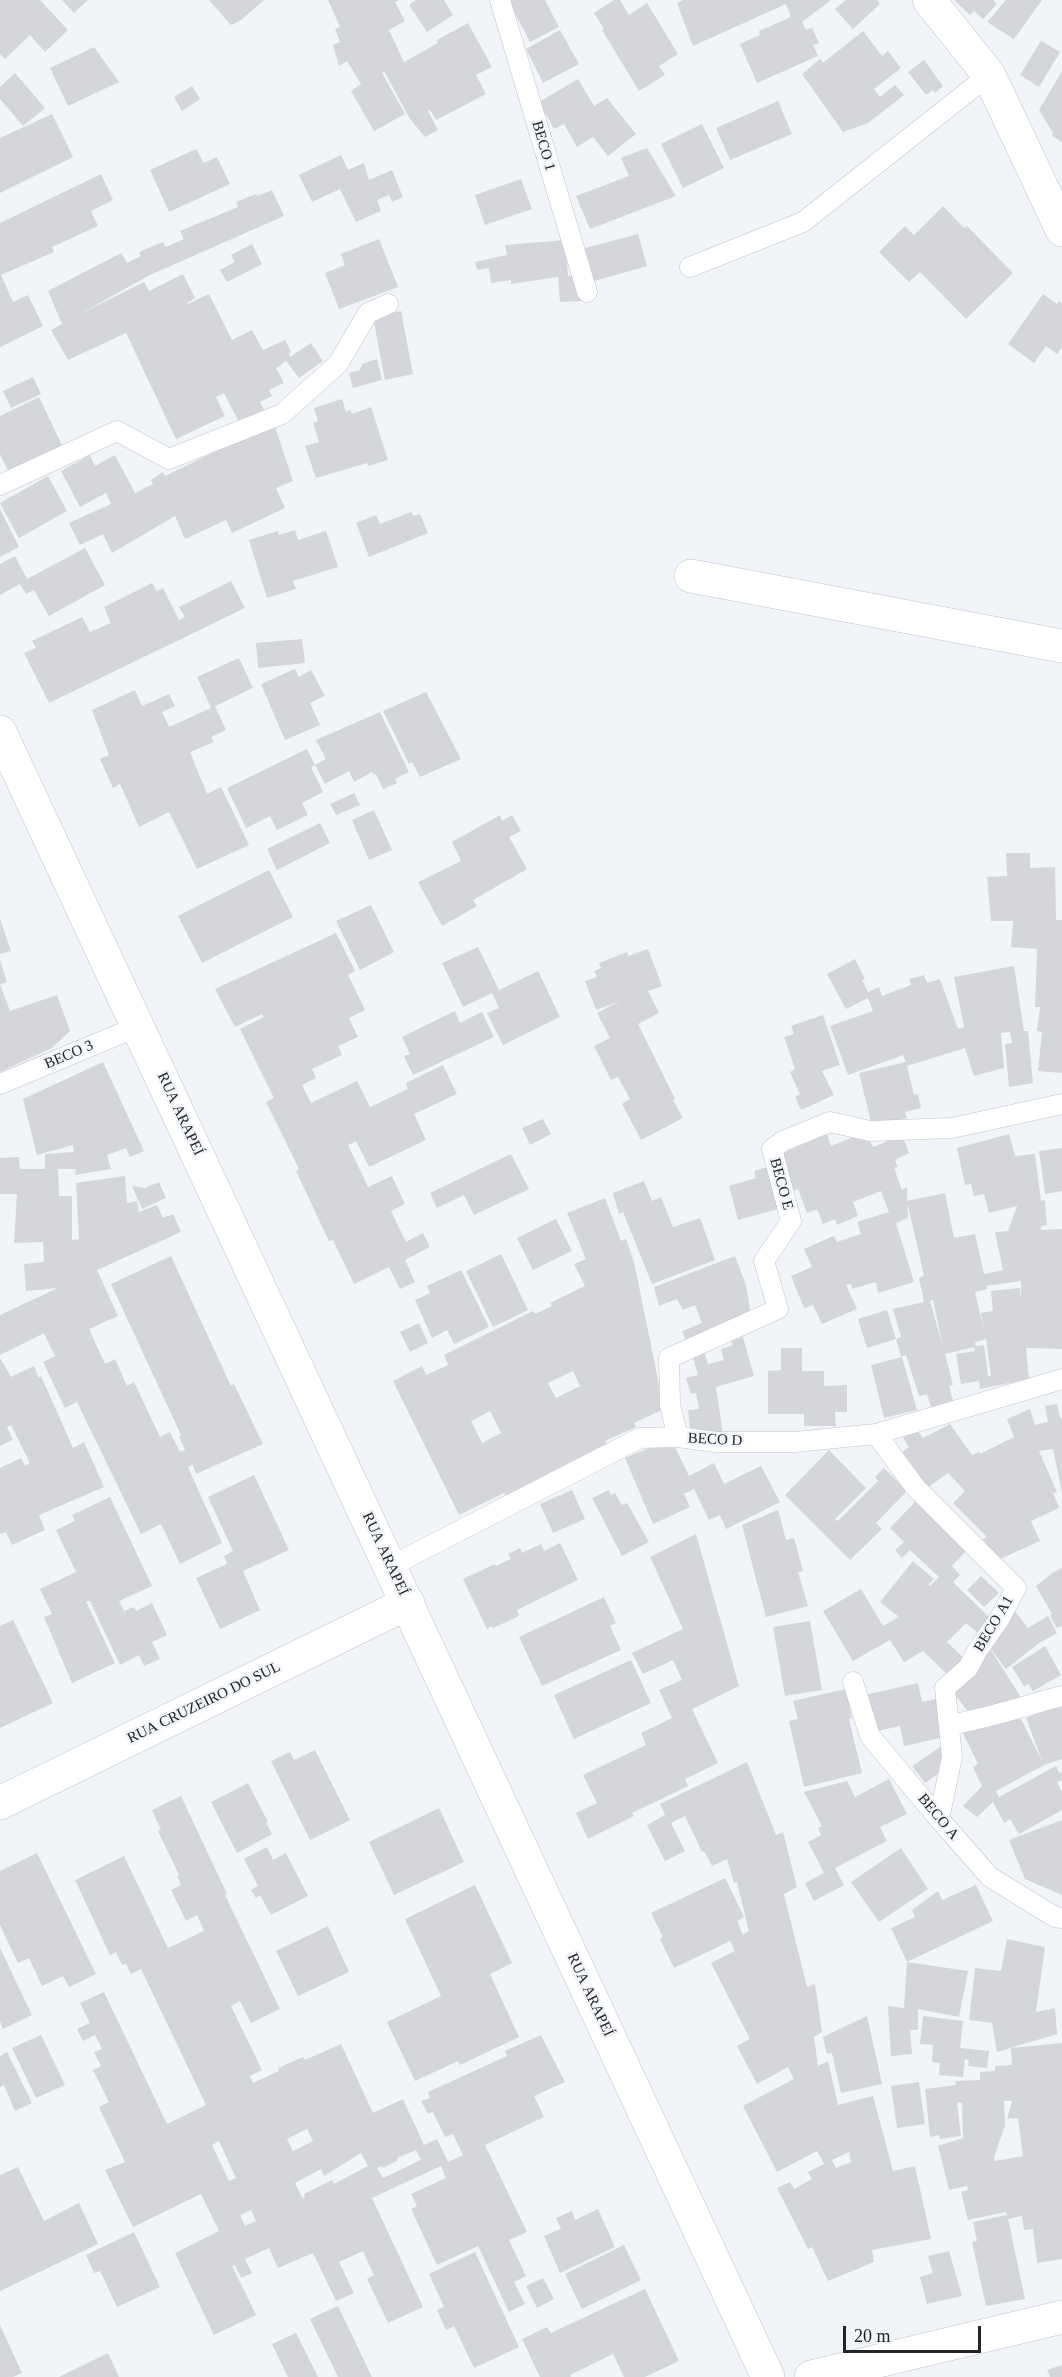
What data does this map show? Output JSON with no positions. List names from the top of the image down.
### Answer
{
  "streets": {
    "street": ["RUA ARAPEÍ", "RUA CRUZEIRO DO SUL"],
    "lane": [
      "BECO 1",
      "BECO 3",
      "BECO E",
      "BECO D",
      "BECO A1",
      "BECO A"
    ]
  },
  "crossings": [
    ["BECO 3", "RUA ARAPEÍ"],
    ["RUA ARAPEÍ", "BECO D"],
    ["RUA ARAPEÍ", "RUA CRUZEIRO DO SUL"],
    ["BECO E", "BECO D"],
    ["BECO D", "BECO A1"],
    ["BECO A1", "BECO A"]
  ],
  "scale_bar": "20 m"
}
